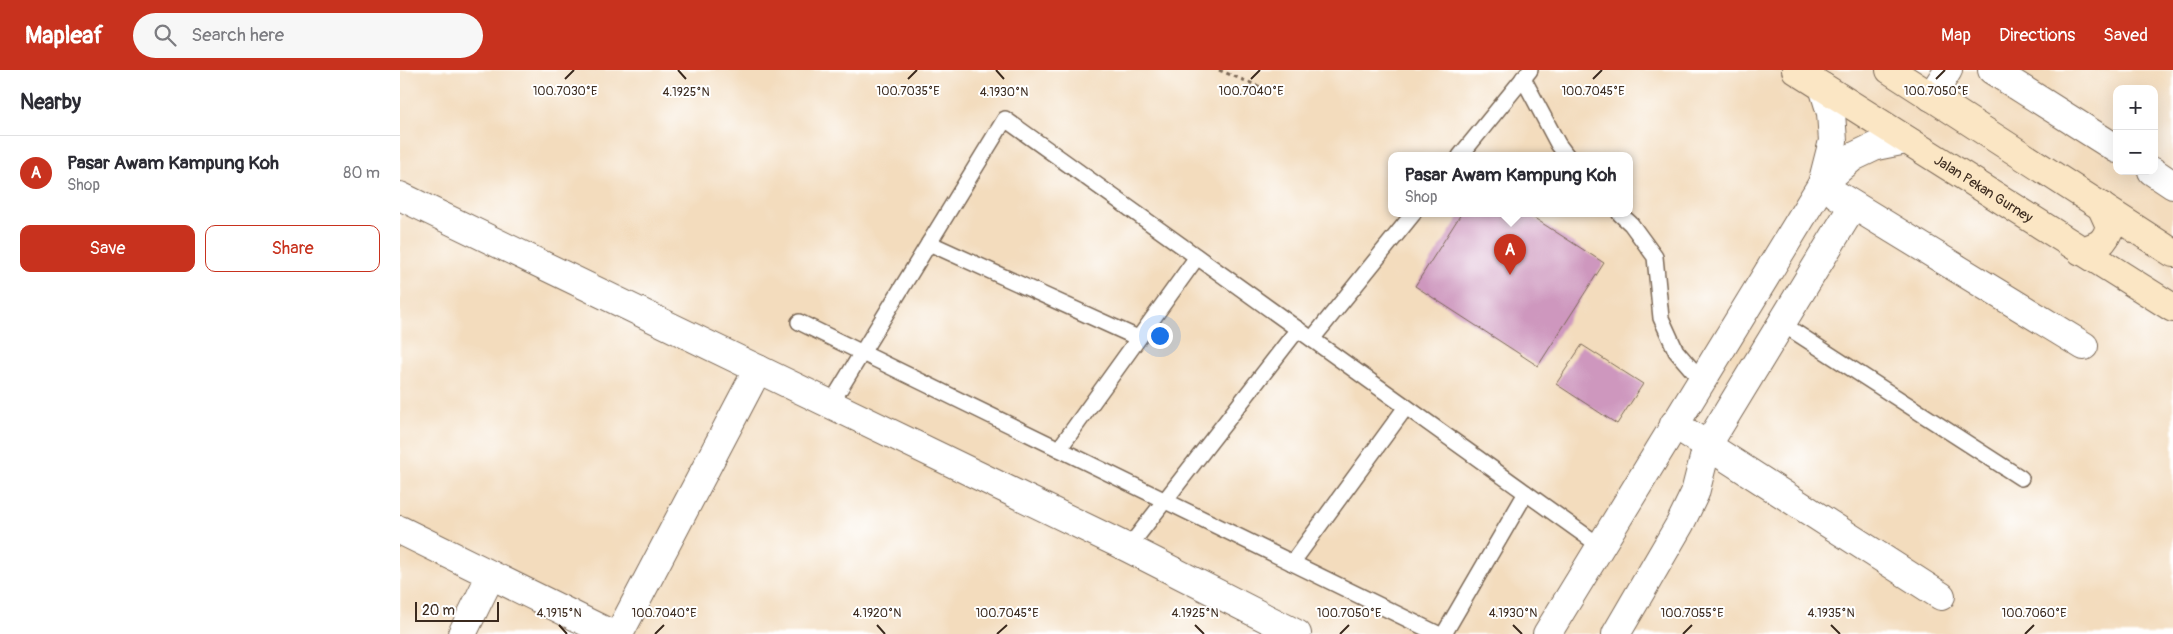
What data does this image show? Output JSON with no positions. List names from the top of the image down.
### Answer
{
  "streets": {
    "main road": ["Jalan Pekan Gurney"]
  },
  "scale_bar": "20 m",
  "page": {
    "header": "Mapleaf",
    "search": "Search here",
    "nav": ["Map", "Directions", "Saved"],
    "heading": "Nearby",
    "map_buttons": ["+", "−"],
    "list": [
      {
        "mark": "A",
        "name": "Pasar Awam Kampung Koh",
        "note": "Shop",
        "value": "80 m"
      }
    ],
    "popup": ["Pasar Awam Kampung Koh", "Shop"],
    "buttons": ["Save", "Share"],
    "pins": "A",
    "scale": "20 m"
  },
  "coordinates": [
    "100.7035°E",
    "100.7040°E",
    "100.7045°E",
    "100.7030°E",
    "100.7050°E",
    "4.1925°N",
    "4.1930°N",
    "4.1915°N",
    "4.1920°N",
    "4.1935°N",
    "100.7055°E",
    "100.7060°E"
  ]
}
